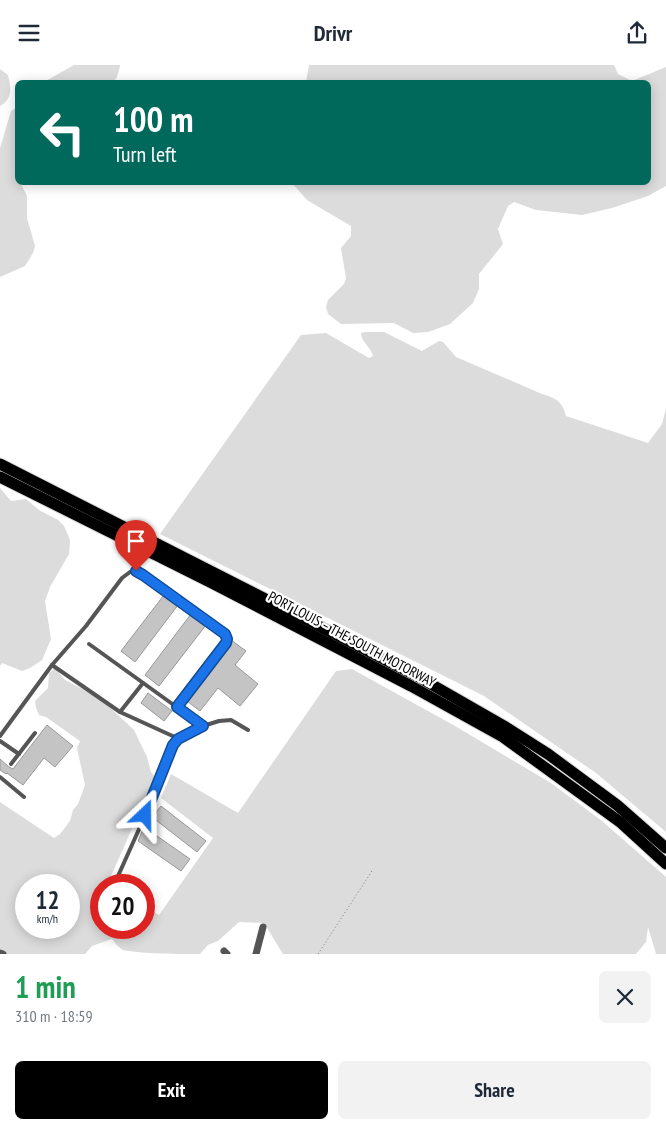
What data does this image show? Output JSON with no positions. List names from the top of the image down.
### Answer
{
  "streets": {
    "highway": ["PORT LOUIS – THE SOUTH MOTORWAY"]
  },
  "page": {
    "header": "Drivr",
    "turn": ["100 m", "Turn left"],
    "speed": "12 km/h",
    "limit": "20",
    "heading": ["1 min", "310 m · 18:59"],
    "buttons": ["Exit", "Share"]
  }
}
